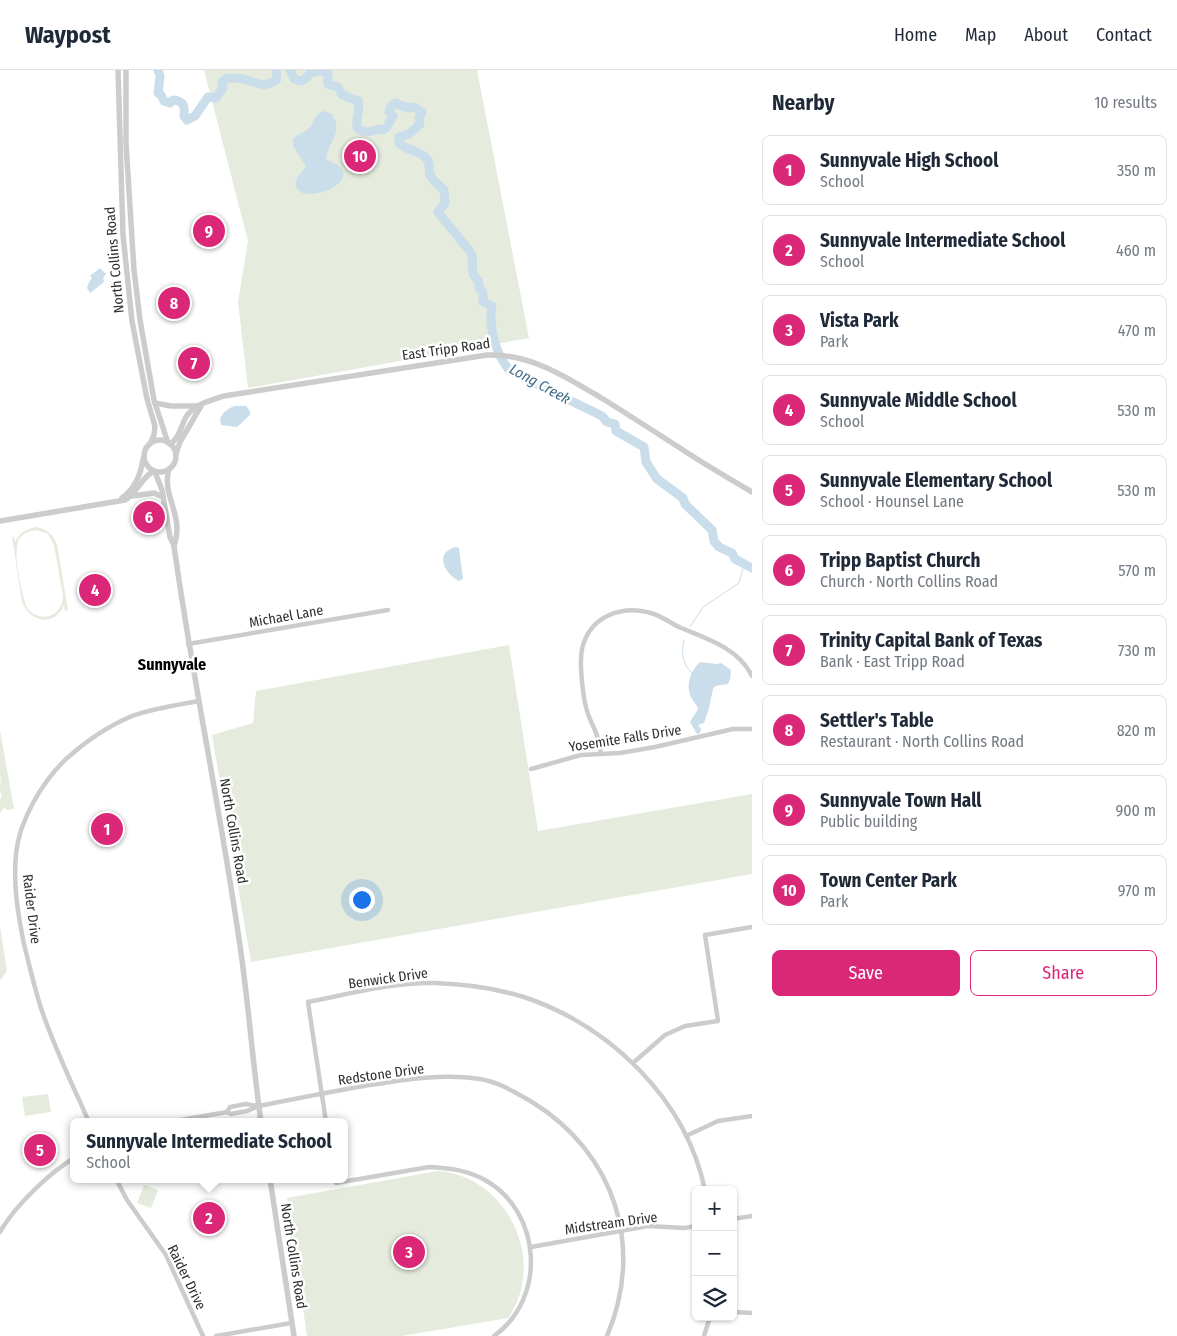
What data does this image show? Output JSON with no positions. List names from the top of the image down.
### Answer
{
  "streets": {
    "street": [
      "North Collins Road",
      "East Tripp Road",
      "Michael Lane",
      "Yosemite Falls Drive",
      "Raider Drive",
      "Benwick Drive",
      "Redstone Drive",
      "Midstream Drive"
    ]
  },
  "crossings": [
    ["North Collins Road", "East Tripp Road"],
    ["North Collins Road", "Michael Lane"],
    ["North Collins Road", "Raider Drive"],
    ["North Collins Road", "Redstone Drive"],
    ["Benwick Drive", "Redstone Drive"],
    ["Redstone Drive", "Midstream Drive"]
  ],
  "districts": ["Sunnyvale"],
  "water": ["Long Creek"],
  "page": {
    "header": "Waypost",
    "nav": [
      "Home",
      "Map",
      "About",
      "Contact"
    ],
    "heading": ["Nearby", "10 results"],
    "list": [
      {
        "mark": "1",
        "name": "Sunnyvale High School",
        "note": "School",
        "value": "350 m"
      },
      {
        "mark": "2",
        "name": "Sunnyvale Intermediate School",
        "note": "School",
        "value": "460 m"
      },
      {
        "mark": "3",
        "name": "Vista Park",
        "note": "Park",
        "value": "470 m"
      },
      {
        "mark": "4",
        "name": "Sunnyvale Middle School",
        "note": "School",
        "value": "530 m"
      },
      {
        "mark": "5",
        "name": "Sunnyvale Elementary School",
        "note": "School · Hounsel Lane",
        "value": "530 m"
      },
      {
        "mark": "6",
        "name": "Tripp Baptist Church",
        "note": "Church · North Collins Road",
        "value": "570 m"
      },
      {
        "mark": "7",
        "name": "Trinity Capital Bank of Texas",
        "note": "Bank · East Tripp Road",
        "value": "730 m"
      },
      {
        "mark": "8",
        "name": "Settler's Table",
        "note": "Restaurant · North Collins Road",
        "value": "820 m"
      },
      {
        "mark": "9",
        "name": "Sunnyvale Town Hall",
        "note": "Public building",
        "value": "900 m"
      },
      {
        "mark": "10",
        "name": "Town Center Park",
        "note": "Park",
        "value": "970 m"
      }
    ],
    "pins": [
      "10",
      "9",
      "8",
      "7",
      "6",
      "4",
      "1",
      "5",
      "2",
      "3"
    ],
    "buttons": ["Save", "Share"],
    "popup": ["Sunnyvale Intermediate School", "School"],
    "map_buttons": ["+", "−"]
  }
}
